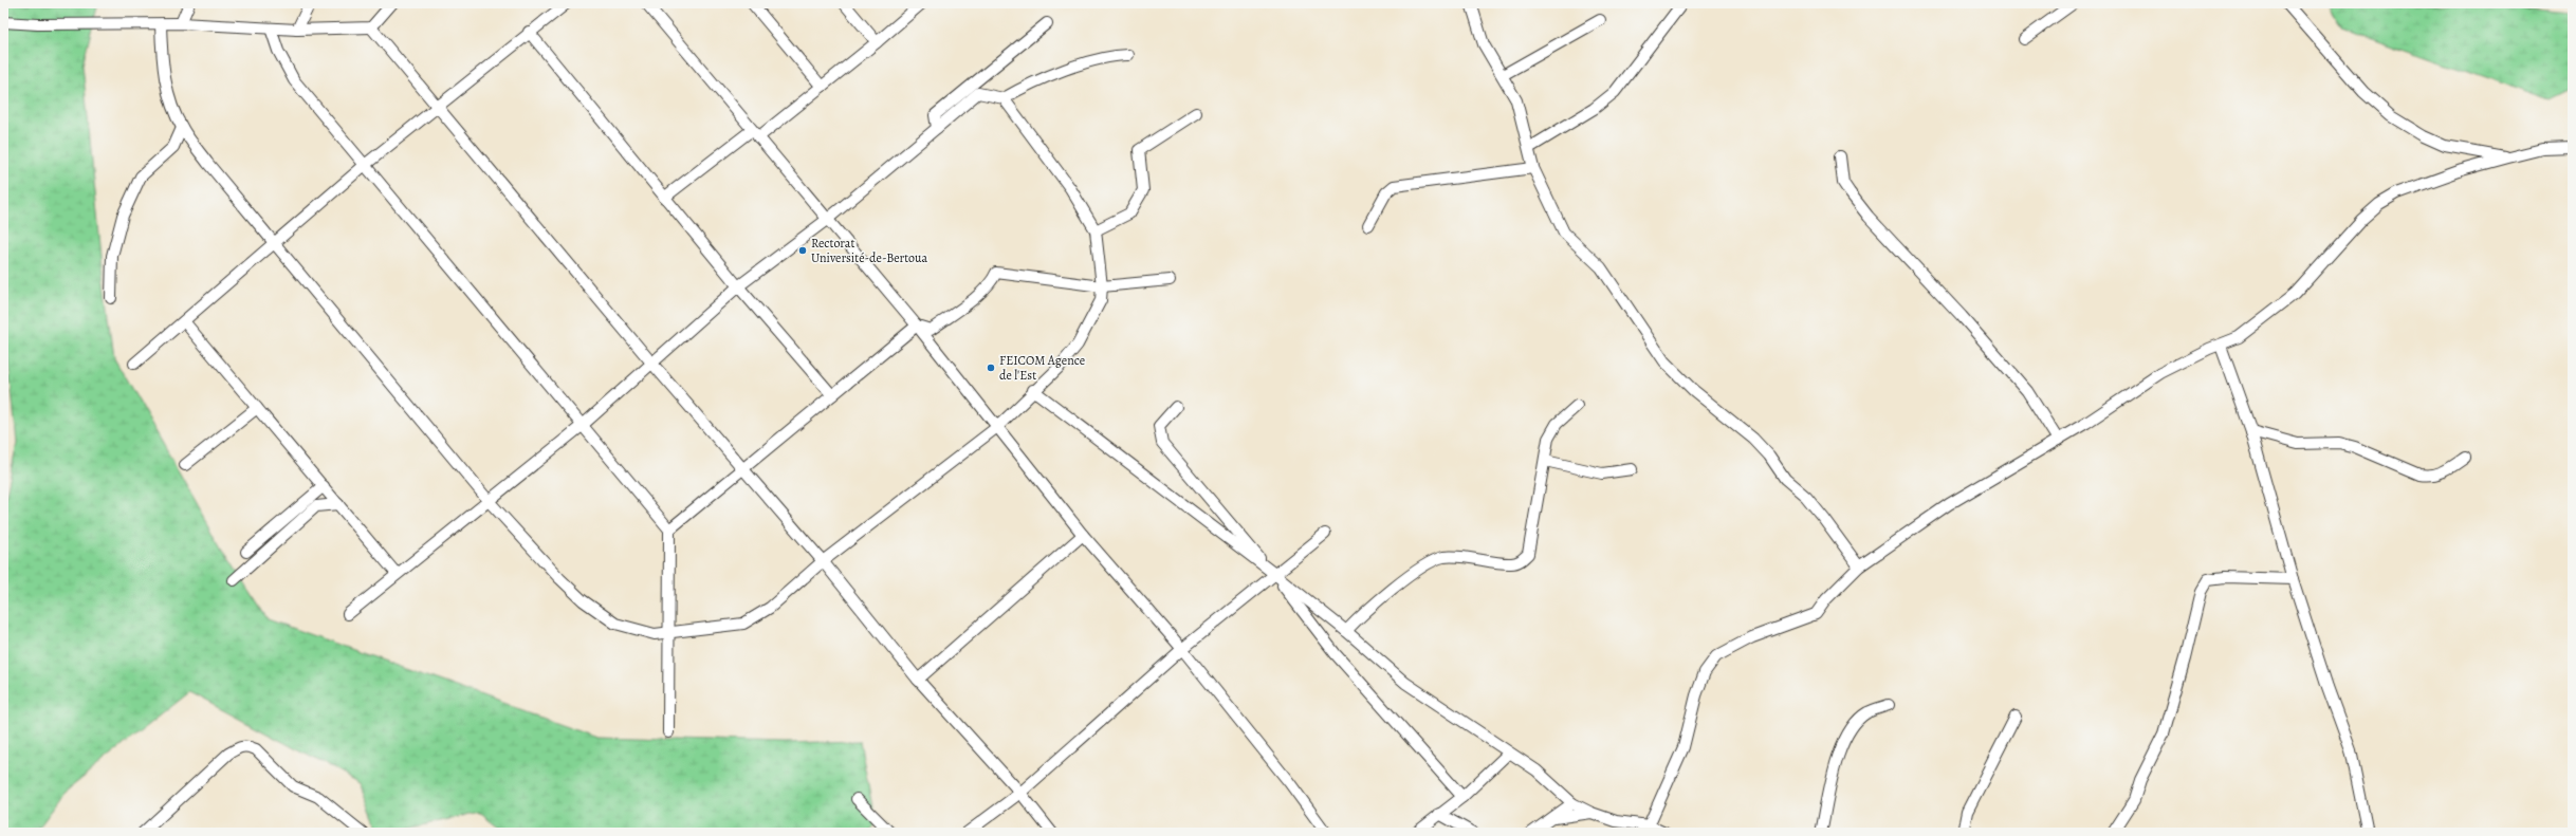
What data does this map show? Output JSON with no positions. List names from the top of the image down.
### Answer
{
  "places": ["Rectorat Université-de-Bertoua", "FEICOM Agence de l'Est"]
}
